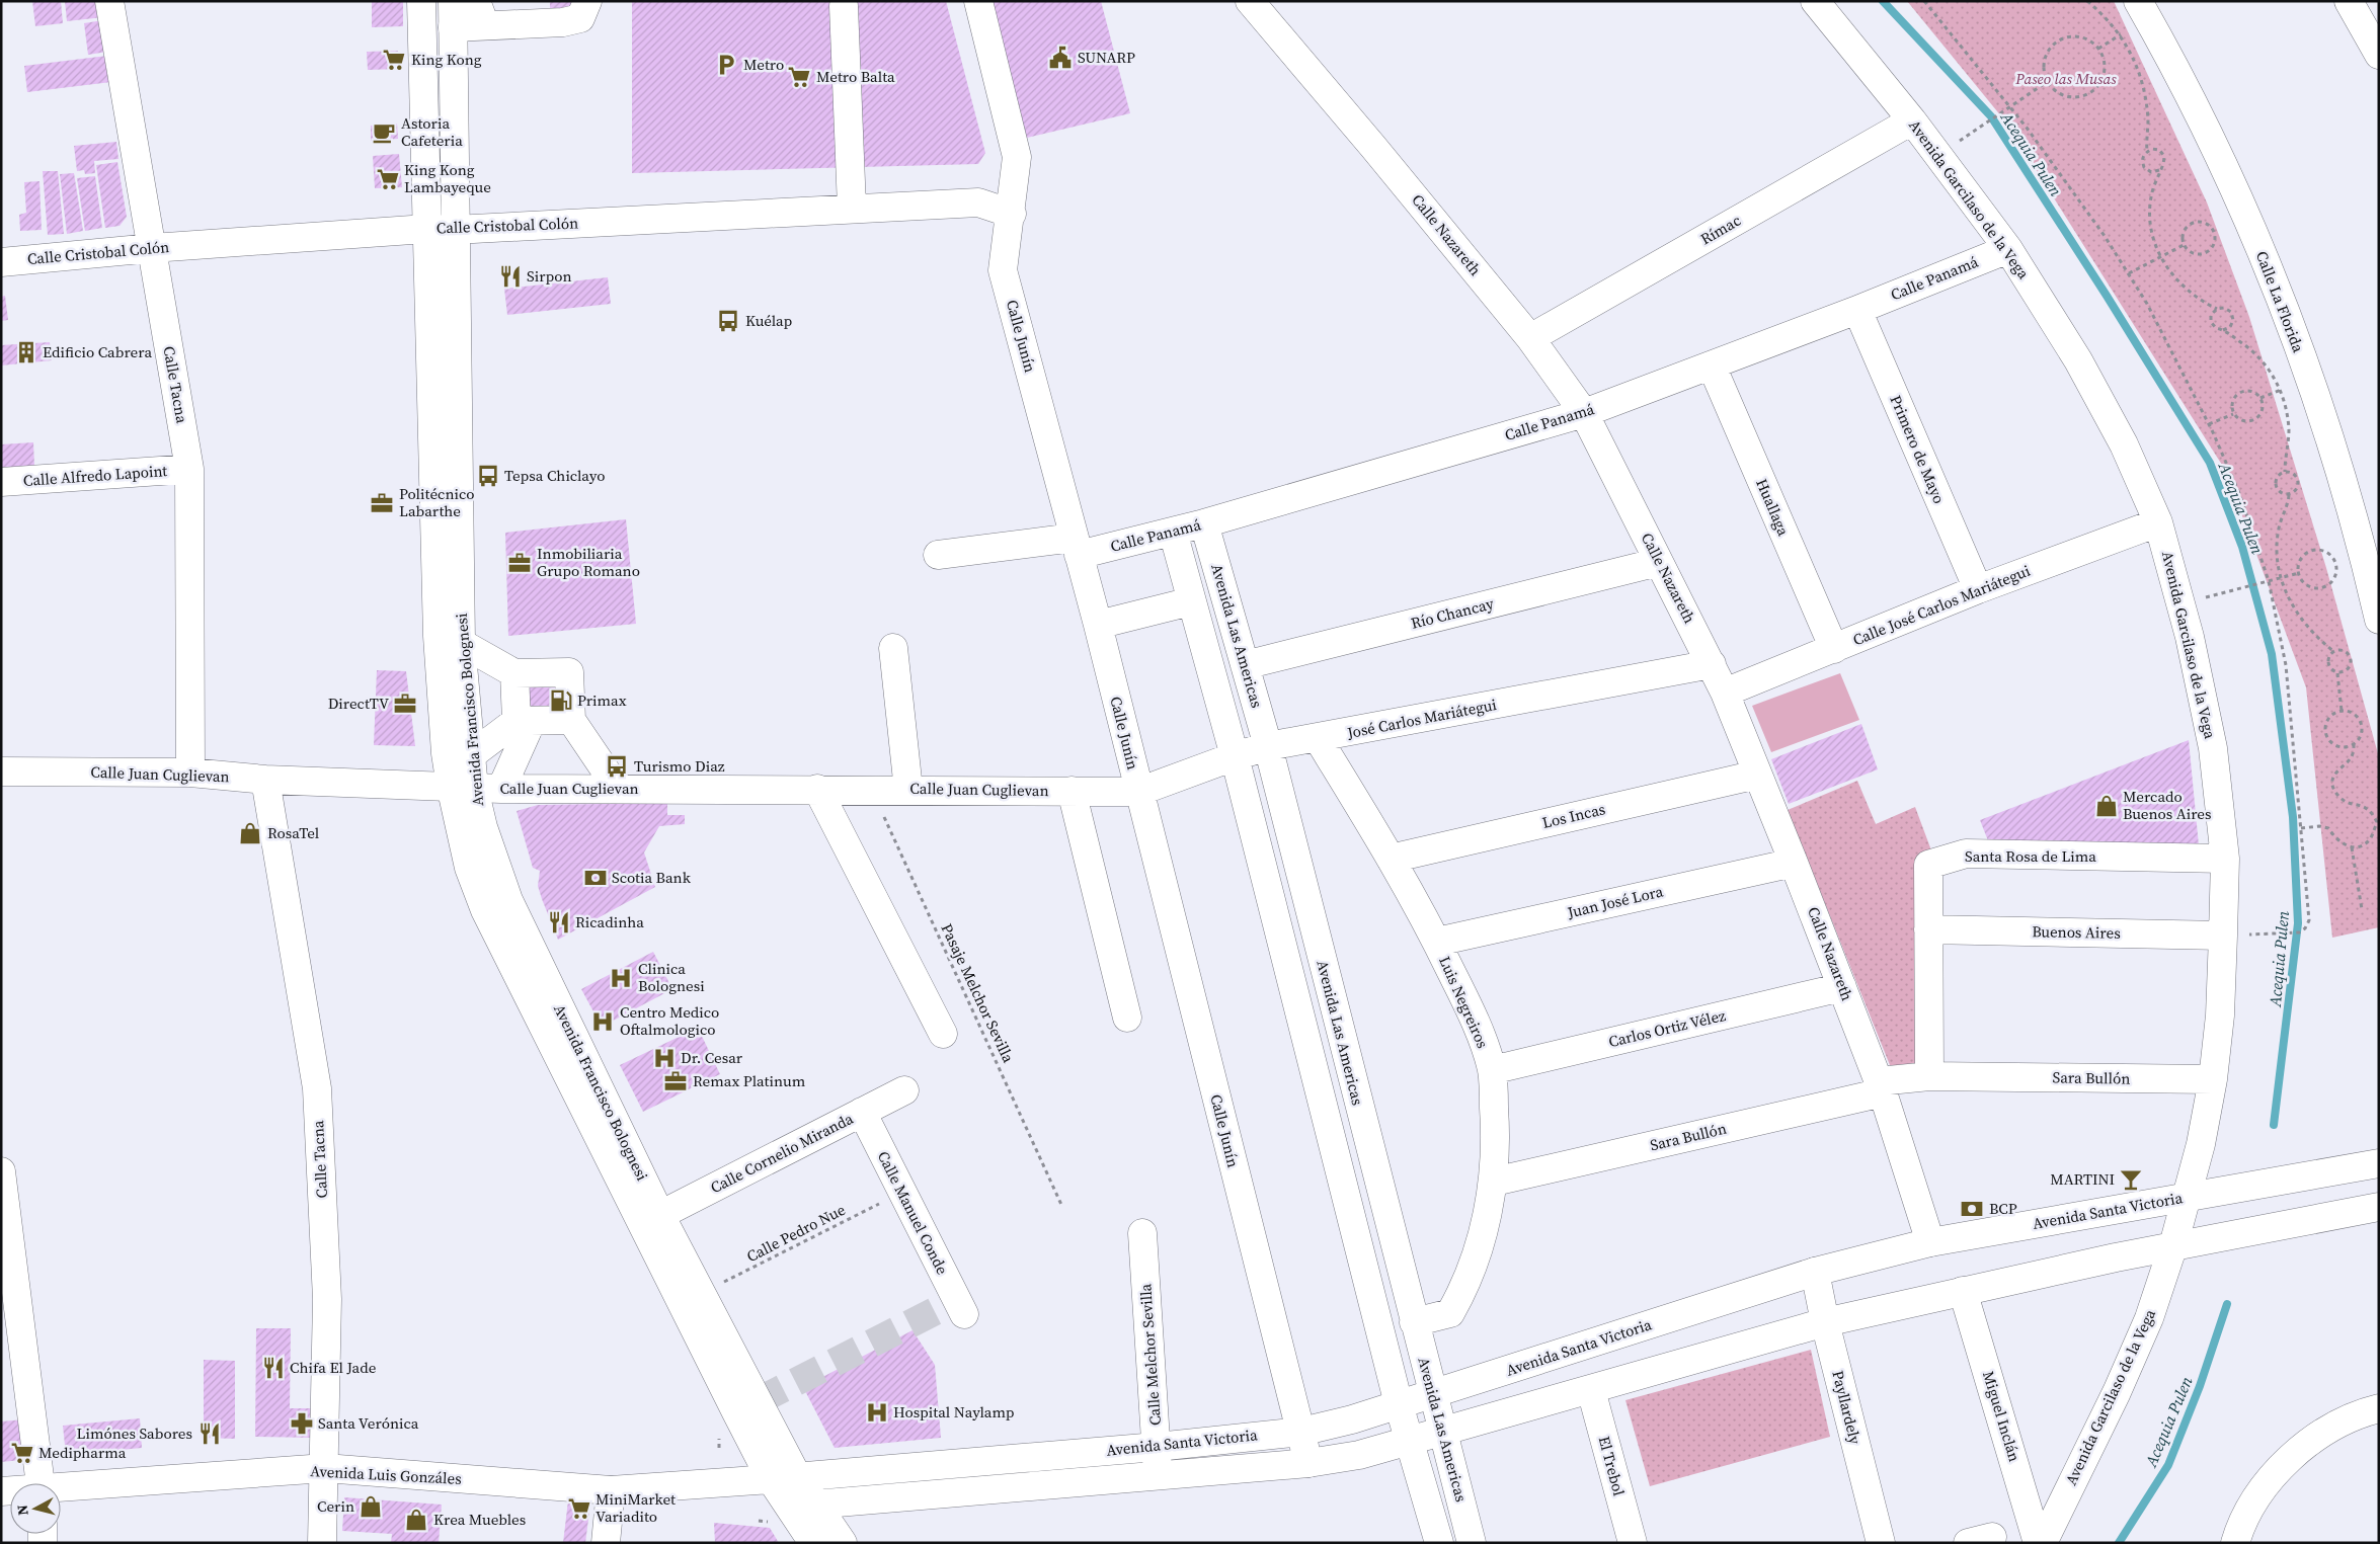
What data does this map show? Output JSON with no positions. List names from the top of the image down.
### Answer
{
  "streets": {
    "street": [
      "Avenida Garcilaso de la Vega",
      "Calle Cristobal Colón",
      "Rímac",
      "Calle Nazareth",
      "Calle Panamá",
      "Calle La Florida",
      "Calle Junín",
      "Calle Tacna",
      "Primero de Mayo",
      "Calle Alfredo Lapoint",
      "Huallaga",
      "Calle José Carlos Mariátegui",
      "Río Chancay",
      "Avenida Las Americas",
      "Avenida Francisco Bolognesi",
      "José Carlos Mariátegui",
      "Calle Juan Cuglievan",
      "Los Incas",
      "Santa Rosa de Lima",
      "Juan José Lora",
      "Buenos Aires",
      "Luis Negreiros",
      "Carlos Ortiz Vélez",
      "Sara Bullón",
      "Calle Cornelio Miranda",
      "Avenida Santa Victoria",
      "Calle Manuel Conde",
      "Calle Melchor Sevilla",
      "Payllardely",
      "Miguel Inclán",
      "El Trebol",
      "Avenida Luis Gonzáles"
    ],
    "path": ["Pasaje Melchor Sevilla", "Calle Pedro Nue"]
  },
  "crossings": [
    ["Avenida Garcilaso de la Vega", "Rímac"],
    ["Avenida Garcilaso de la Vega", "Calle Panamá"],
    ["Avenida Garcilaso de la Vega", "Calle José Carlos Mariátegui"],
    ["Avenida Garcilaso de la Vega", "Santa Rosa de Lima"],
    ["Avenida Garcilaso de la Vega", "Buenos Aires"],
    ["Avenida Garcilaso de la Vega", "Sara Bullón"],
    ["Avenida Garcilaso de la Vega", "Avenida Santa Victoria"],
    ["Calle Cristobal Colón", "Calle Junín"],
    ["Calle Cristobal Colón", "Calle Tacna"],
    ["Calle Cristobal Colón", "Avenida Francisco Bolognesi"],
    ["Rímac", "Calle Nazareth"],
    ["Calle Nazareth", "Calle Panamá"],
    ["Calle Nazareth", "Calle José Carlos Mariátegui"],
    ["Calle Nazareth", "Río Chancay"],
    ["Calle Nazareth", "José Carlos Mariátegui"],
    ["Calle Nazareth", "Los Incas"],
    ["Calle Nazareth", "Juan José Lora"],
    ["Calle Nazareth", "Carlos Ortiz Vélez"],
    ["Calle Nazareth", "Sara Bullón"],
    ["Calle Nazareth", "Avenida Santa Victoria"],
    ["Calle Panamá", "Calle Junín"],
    ["Calle Panamá", "Primero de Mayo"],
    ["Calle Panamá", "Huallaga"],
    ["Calle Panamá", "Avenida Las Americas"],
    ["Calle Junín", "José Carlos Mariátegui"],
    ["Calle Junín", "Calle Juan Cuglievan"],
    ["Calle Junín", "Avenida Santa Victoria"],
    ["Calle Tacna", "Calle Alfredo Lapoint"],
    ["Calle Tacna", "Calle Juan Cuglievan"],
    ["Calle Tacna", "Avenida Luis Gonzáles"],
    ["Primero de Mayo", "Calle José Carlos Mariátegui"],
    ["Huallaga", "Calle José Carlos Mariátegui"],
    ["Río Chancay", "Avenida Las Americas"],
    ["Avenida Las Americas", "José Carlos Mariátegui"],
    ["Avenida Las Americas", "Luis Negreiros"],
    ["Avenida Las Americas", "Avenida Santa Victoria"],
    ["Avenida Francisco Bolognesi", "Calle Juan Cuglievan"],
    ["Avenida Francisco Bolognesi", "Calle Cornelio Miranda"],
    ["Avenida Francisco Bolognesi", "Avenida Santa Victoria"],
    ["Avenida Francisco Bolognesi", "Calle Pedro Nue"],
    ["Avenida Francisco Bolognesi", "Avenida Luis Gonzáles"],
    ["José Carlos Mariátegui", "Calle Juan Cuglievan"],
    ["José Carlos Mariátegui", "Luis Negreiros"],
    ["Calle Juan Cuglievan", "Pasaje Melchor Sevilla"],
    ["Los Incas", "Luis Negreiros"],
    ["Santa Rosa de Lima", "Buenos Aires"],
    ["Santa Rosa de Lima", "Sara Bullón"],
    ["Juan José Lora", "Luis Negreiros"],
    ["Luis Negreiros", "Carlos Ortiz Vélez"],
    ["Luis Negreiros", "Sara Bullón"],
    ["Calle Cornelio Miranda", "Calle Manuel Conde"],
    ["Avenida Santa Victoria", "Calle Melchor Sevilla"],
    ["Avenida Santa Victoria", "Payllardely"],
    ["Avenida Santa Victoria", "Miguel Inclán"],
    ["Avenida Santa Victoria", "El Trebol"],
    ["Avenida Santa Victoria", "Avenida Luis Gonzáles"],
    ["Calle Manuel Conde", "Calle Pedro Nue"]
  ],
  "water": ["Acequia Pulen"],
  "parks": ["Paseo las Musas"],
  "places": {
    "public building": ["SUNARP"],
    "supermarket": [
      "King Kong",
      "Metro Balta",
      "King Kong Lambayeque",
      "Medipharma",
      "MiniMarket Variadito"
    ],
    "parking": ["Metro"],
    "cafe": ["Astoria Cafeteria"],
    "restaurant": [
      "Sirpon",
      "Ricadinha",
      "Chifa El Jade",
      "Limónes Sabores"
    ],
    "bus stop": ["Kuélap", "Tepsa Chiclayo", "Turismo Diaz"],
    "building": ["Edificio Cabrera"],
    "office": [
      "Politécnico Labarthe",
      "Inmobiliaria Grupo Romano",
      "DirectTV",
      "Remax Platinum"
    ],
    "fuel station": ["Primax"],
    "shop": [
      "Mercado Buenos Aires",
      "RosaTel",
      "Cerin",
      "Krea Muebles"
    ],
    "bank": ["Scotia Bank", "BCP"],
    "hospital": [
      "Clinica Bolognesi",
      "Centro Medico Oftalmologico",
      "Dr. Cesar",
      "Hospital Naylamp"
    ],
    "bar": ["MARTINI"],
    "pharmacy": ["Santa Verónica"]
  },
  "north": "left"
}
